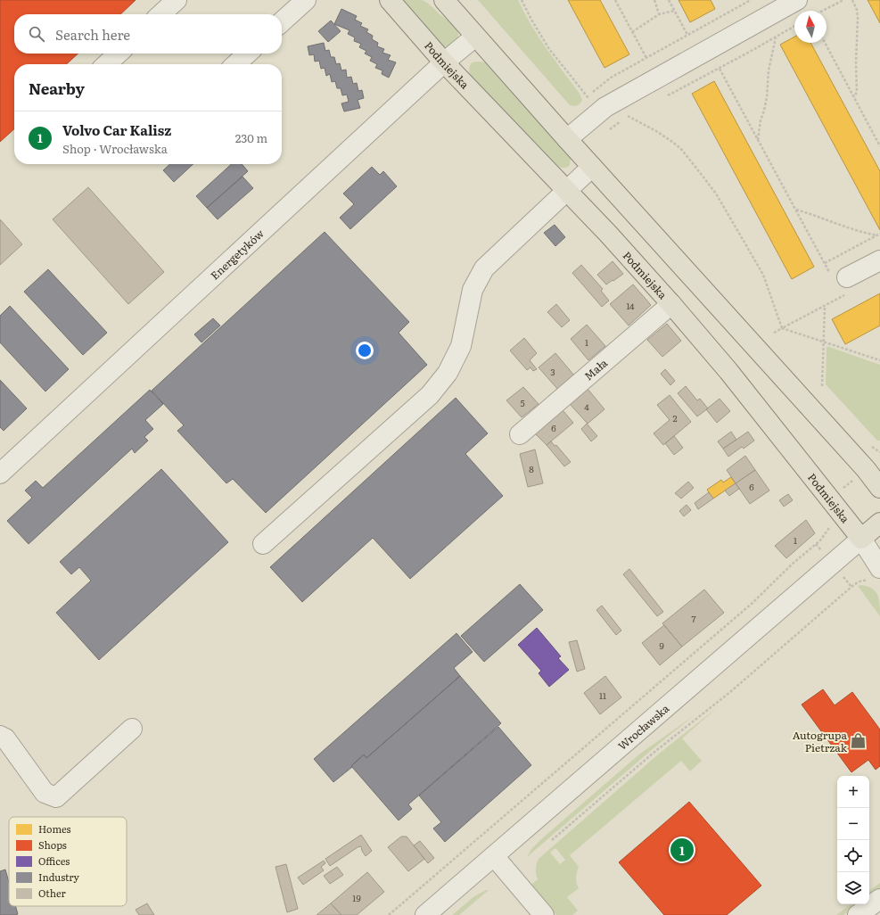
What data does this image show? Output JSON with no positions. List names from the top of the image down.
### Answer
{
  "streets": {
    "main road": ["Podmiejska"],
    "street": ["Energetyków", "Mała", "Wrocławska"]
  },
  "crossings": [
    ["Podmiejska", "Energetyków"],
    ["Podmiejska", "Mała"],
    ["Podmiejska", "Wrocławska"]
  ],
  "places": {
    "shop": ["Autogrupa Pietrzak"]
  },
  "house_numbers": [
    "14",
    "1",
    "3",
    "5",
    "4",
    "2",
    "6",
    "8",
    "6",
    "1",
    "7",
    "9",
    "11",
    "19"
  ],
  "legend": [
    "Homes",
    "Shops",
    "Offices",
    "Industry",
    "Other"
  ],
  "north": "top",
  "page": {
    "search": "Search here",
    "heading": "Nearby",
    "list": [
      {
        "mark": "1",
        "name": "Volvo Car Kalisz",
        "note": "Shop · Wrocławska",
        "value": "230 m"
      }
    ],
    "map_buttons": ["+", "−"],
    "pins": "1"
  }
}
